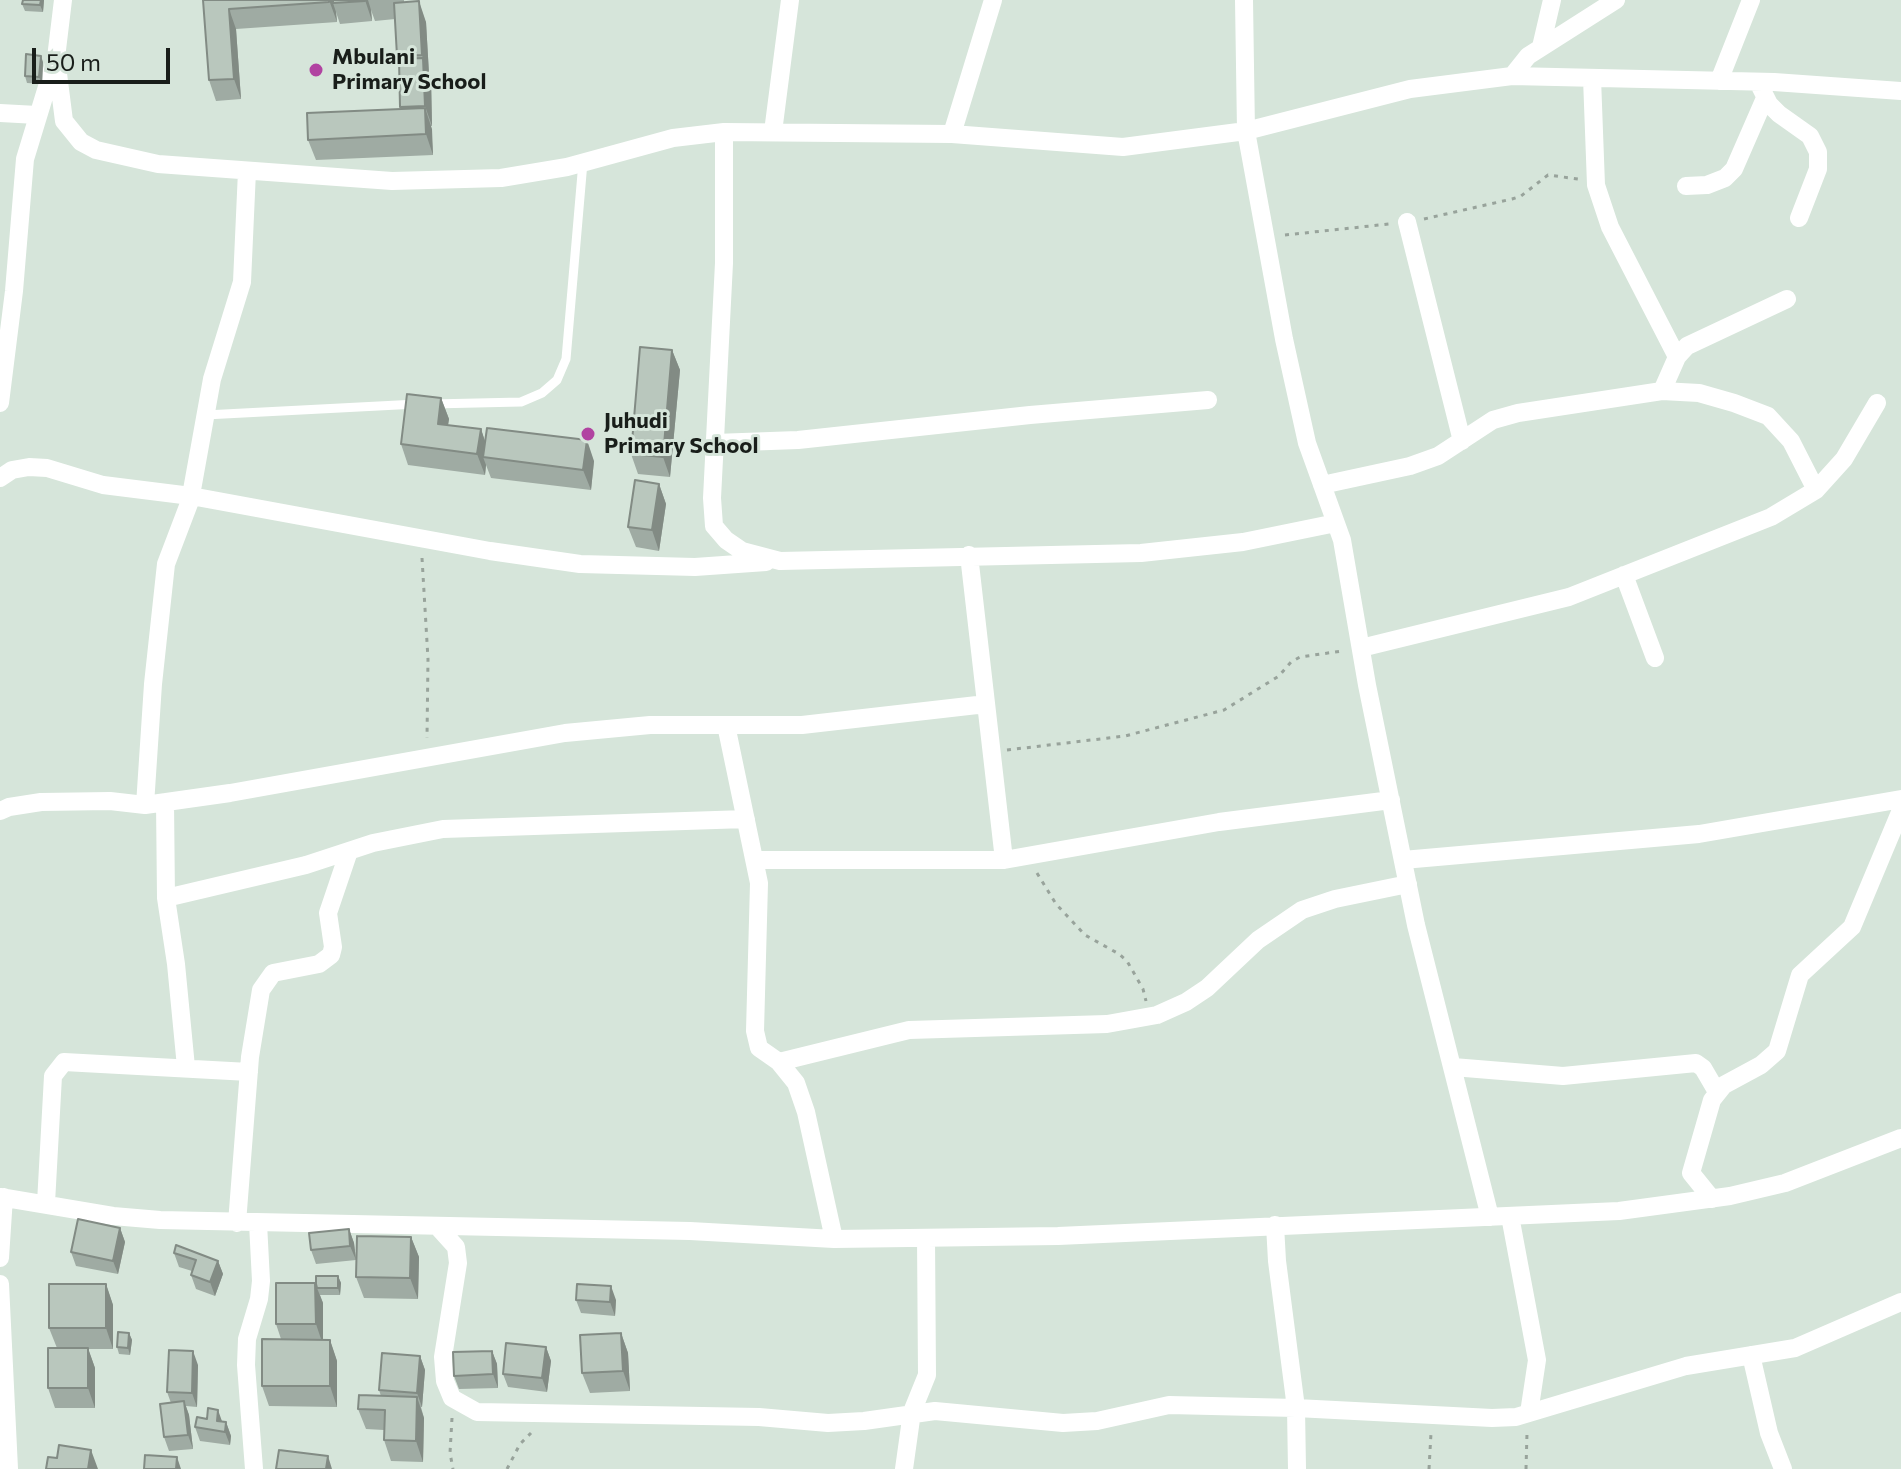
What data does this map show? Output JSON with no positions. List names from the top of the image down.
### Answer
{
  "places": ["Mbulani Primary School", "Juhudi Primary School"],
  "scale_bar": "50 m"
}
